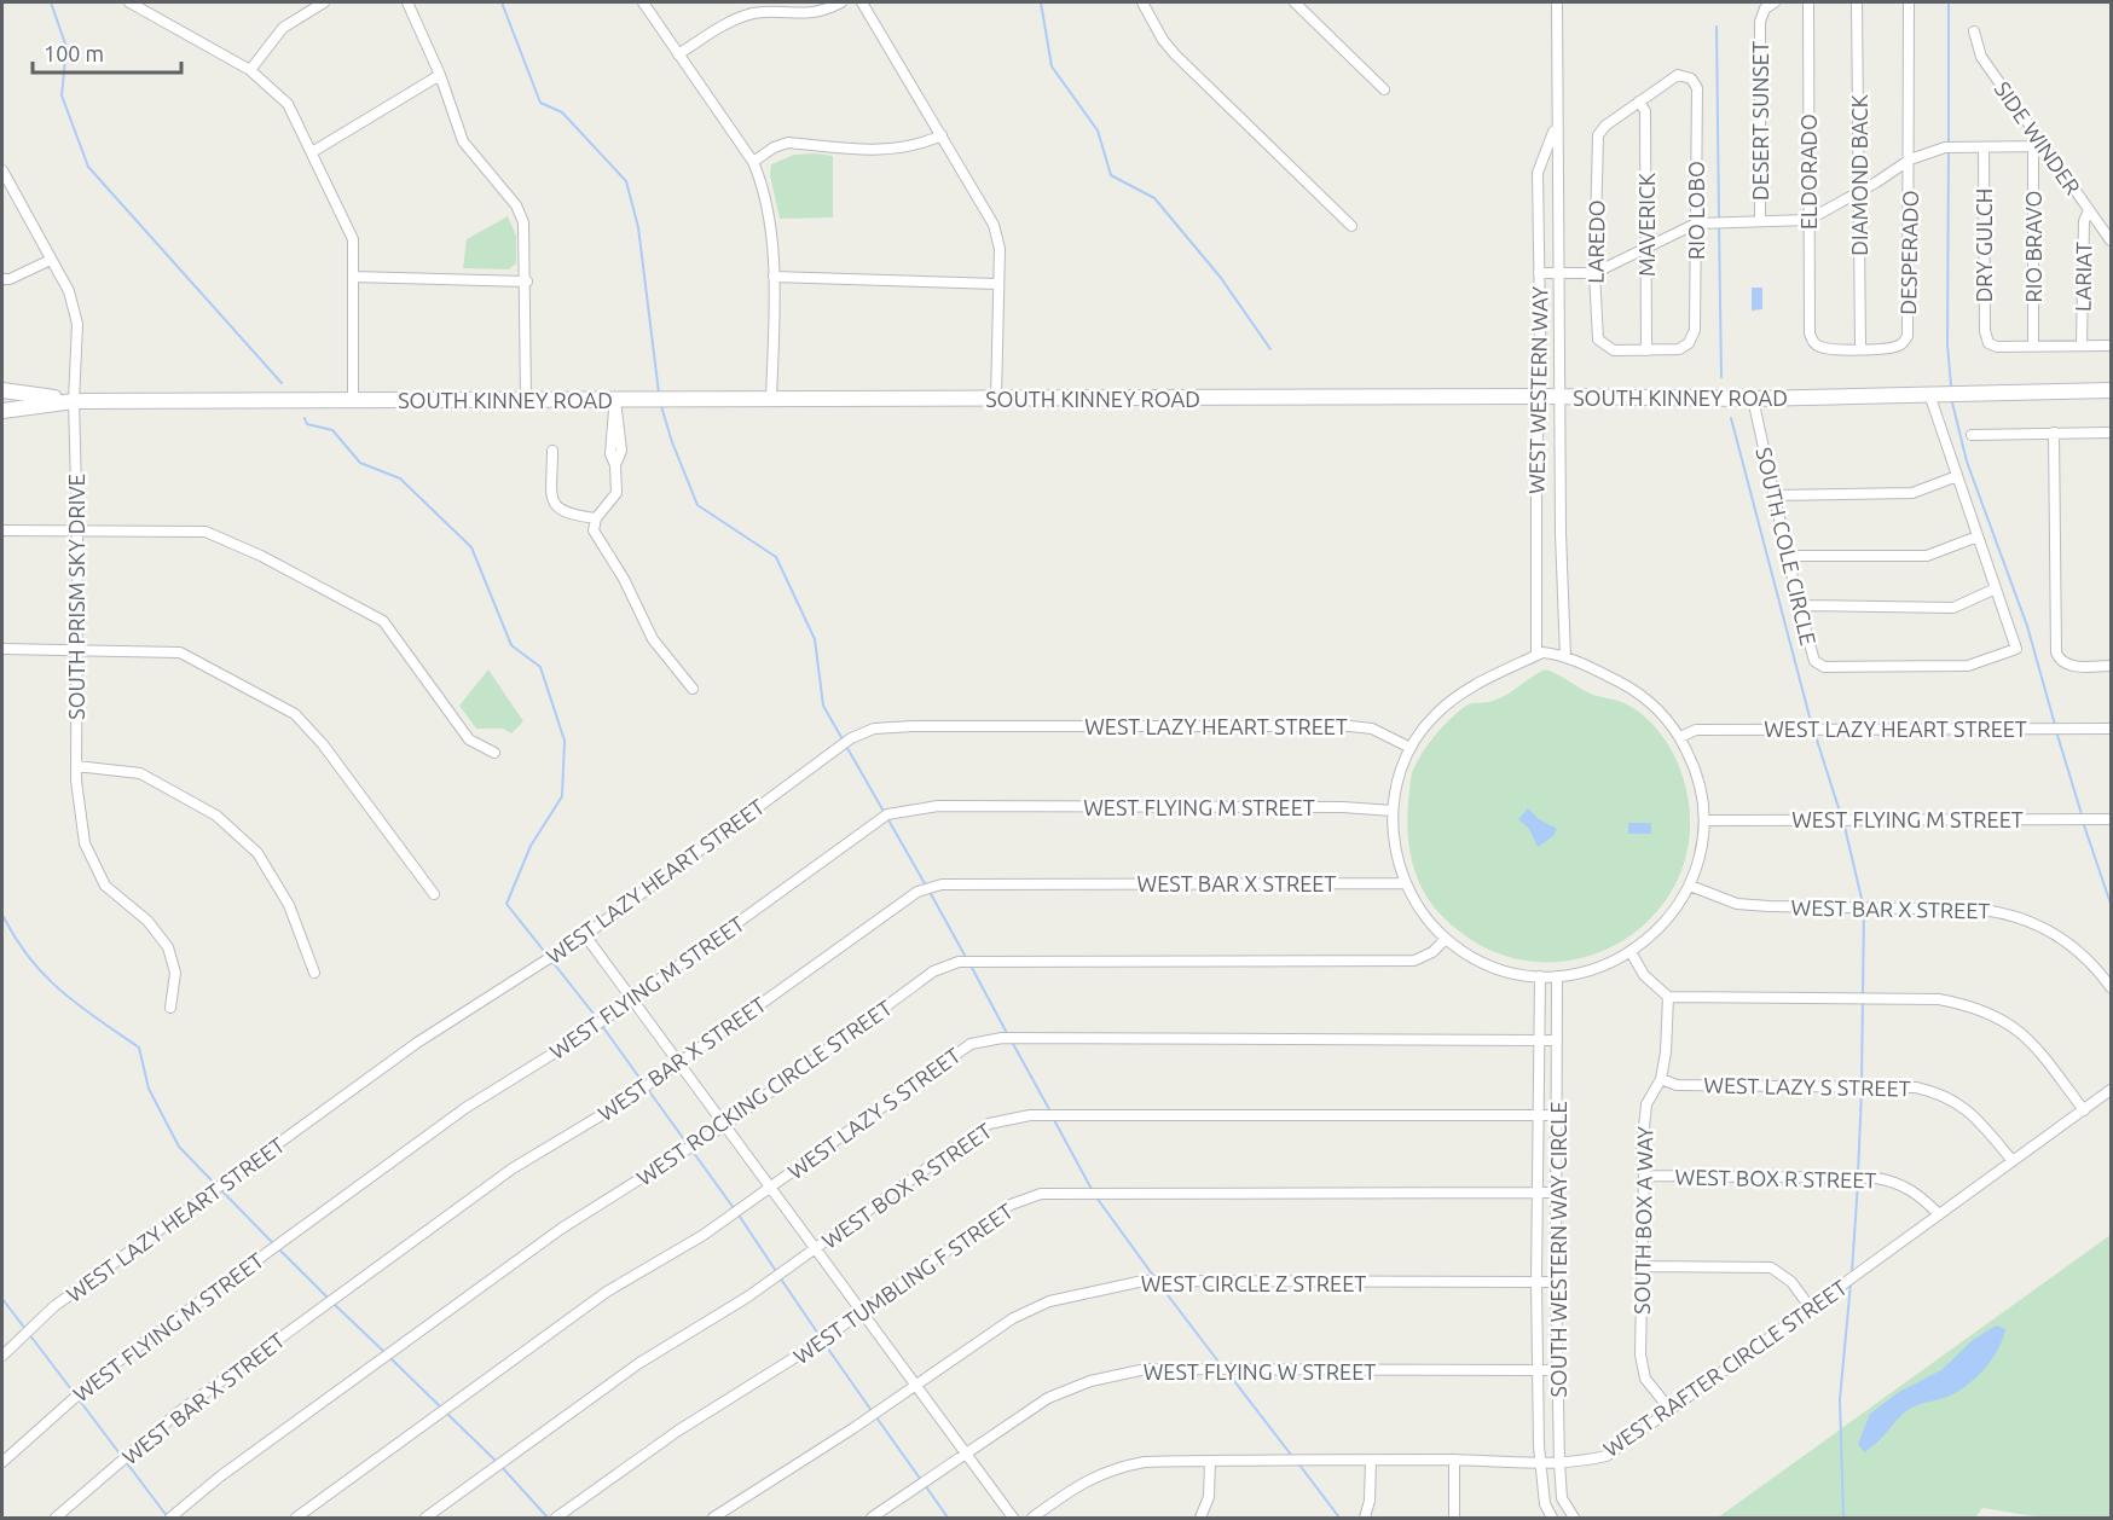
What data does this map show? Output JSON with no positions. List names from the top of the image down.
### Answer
{
  "streets": {
    "main road": ["SOUTH KINNEY ROAD"],
    "street": [
      "DESERT SUNSET",
      "SIDE WINDER",
      "ELDORADO",
      "DIAMOND BACK",
      "RIO LOBO",
      "MAVERICK",
      "LAREDO",
      "DRY GULCH",
      "RIO BRAVO",
      "DESPERADO",
      "LARIAT",
      "WEST WESTERN WAY",
      "SOUTH COLE CIRCLE",
      "SOUTH PRISM SKY DRIVE",
      "WEST LAZY HEART STREET",
      "WEST FLYING M STREET",
      "WEST BAR X STREET",
      "WEST LAZY S STREET",
      "WEST ROCKING CIRCLE STREET",
      "WEST BOX R STREET",
      "SOUTH BOX A WAY",
      "SOUTH WESTERN WAY CIRCLE",
      "WEST TUMBLING F STREET",
      "WEST CIRCLE Z STREET",
      "WEST RAFTER CIRCLE STREET",
      "WEST FLYING W STREET"
    ]
  },
  "crossings": [
    ["SIDE WINDER", "RIO BRAVO"],
    ["SIDE WINDER", "LARIAT"],
    ["ELDORADO", "DIAMOND BACK"],
    ["ELDORADO", "DESPERADO"],
    ["DIAMOND BACK", "DESPERADO"],
    ["RIO LOBO", "MAVERICK"],
    ["RIO LOBO", "LAREDO"],
    ["MAVERICK", "LAREDO"],
    ["DRY GULCH", "RIO BRAVO"],
    ["WEST WESTERN WAY", "SOUTH KINNEY ROAD"],
    ["SOUTH KINNEY ROAD", "SOUTH COLE CIRCLE"],
    ["SOUTH KINNEY ROAD", "SOUTH PRISM SKY DRIVE"],
    ["WEST LAZY S STREET", "SOUTH BOX A WAY"],
    ["WEST LAZY S STREET", "SOUTH WESTERN WAY CIRCLE"],
    ["WEST LAZY S STREET", "WEST RAFTER CIRCLE STREET"],
    ["WEST BOX R STREET", "SOUTH BOX A WAY"],
    ["WEST BOX R STREET", "SOUTH WESTERN WAY CIRCLE"],
    ["WEST BOX R STREET", "WEST RAFTER CIRCLE STREET"],
    ["SOUTH BOX A WAY", "WEST RAFTER CIRCLE STREET"],
    ["SOUTH WESTERN WAY CIRCLE", "WEST TUMBLING F STREET"],
    ["SOUTH WESTERN WAY CIRCLE", "WEST CIRCLE Z STREET"],
    ["SOUTH WESTERN WAY CIRCLE", "WEST RAFTER CIRCLE STREET"],
    ["SOUTH WESTERN WAY CIRCLE", "WEST FLYING W STREET"]
  ],
  "scale_bar": "100 m"
}
